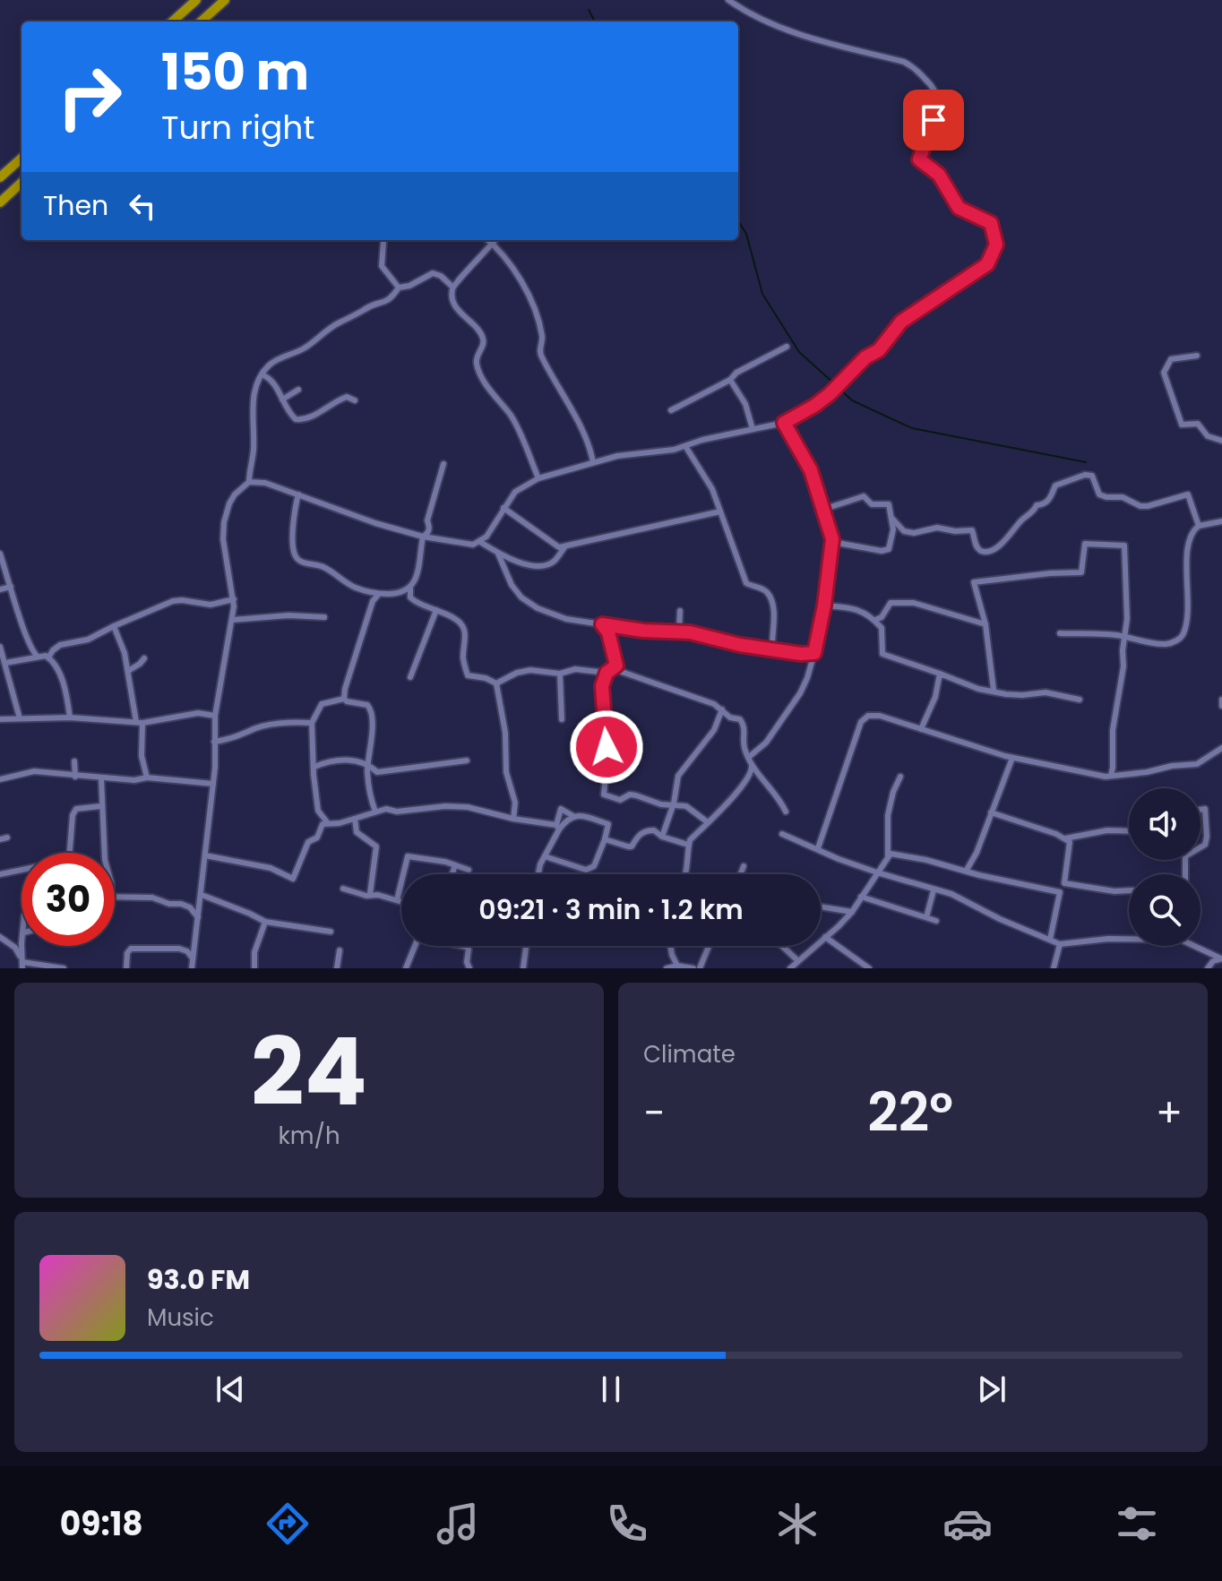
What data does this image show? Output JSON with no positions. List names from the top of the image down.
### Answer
{
  "page": {
    "turn": ["150 m", "Turn right"],
    "then": "Then",
    "limit": "30",
    "trip": "09:21 · 3 min · 1.2 km",
    "tile": [
      ["24", "km/h"],
      "Climate"
    ],
    "heat": ["−", "22°", "+"],
    "song": ["93.0 FM", "Music"],
    "tabs": "09:18"
  }
}
